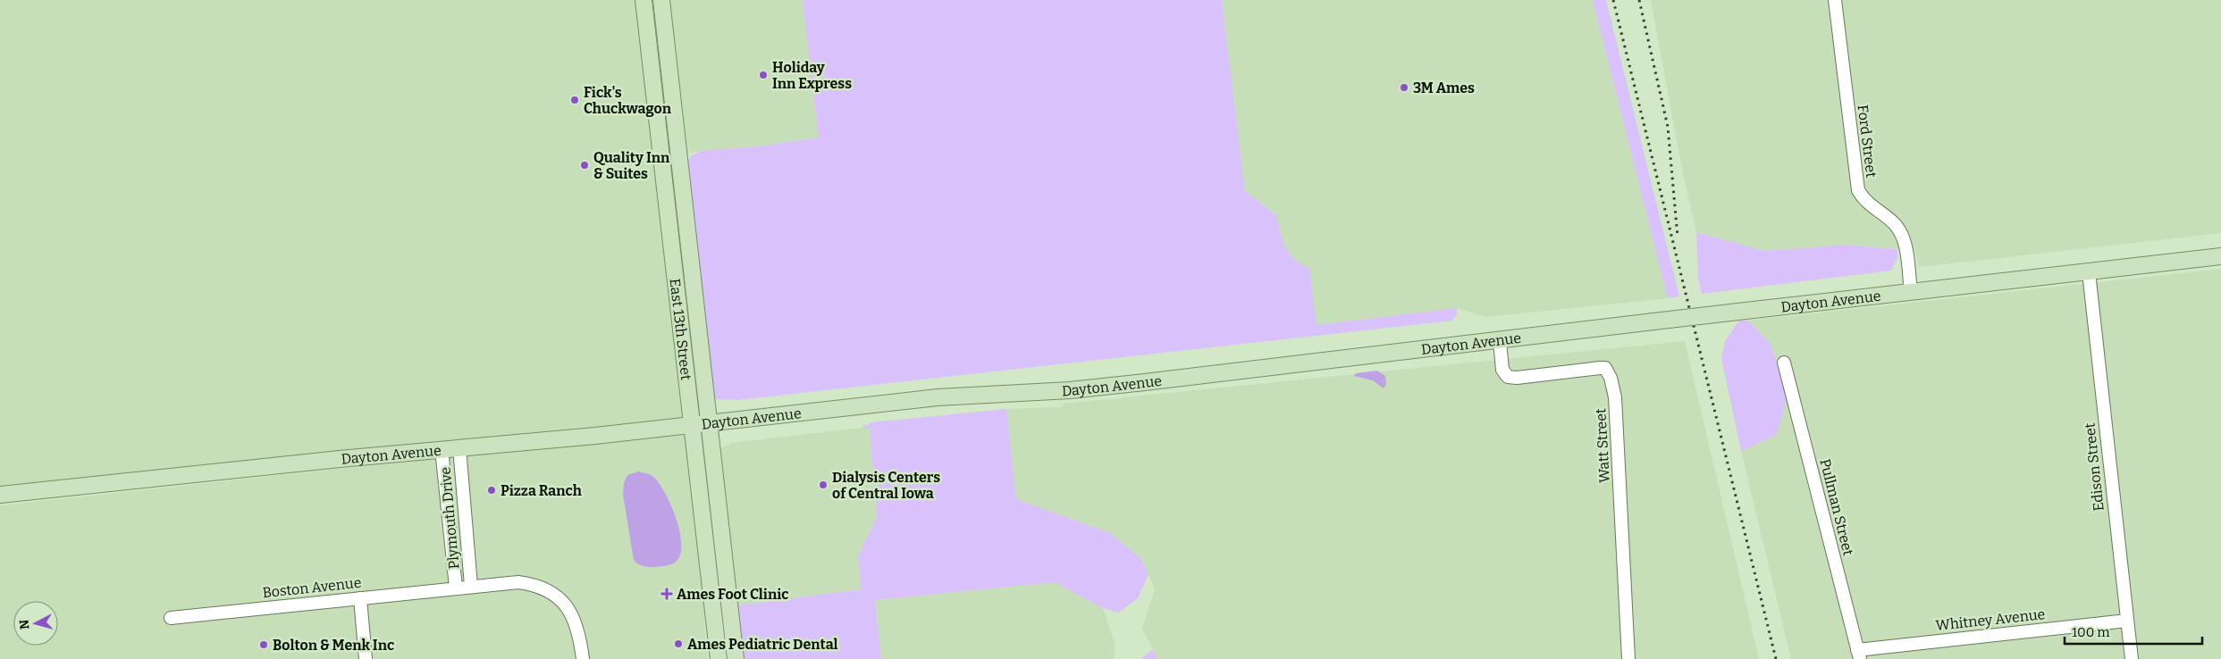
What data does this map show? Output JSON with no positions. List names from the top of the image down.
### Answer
{
  "streets": {
    "main road": ["Dayton Avenue", "East 13th Street"],
    "street": [
      "Ford Street",
      "Watt Street",
      "Edison Street",
      "Pullman Street",
      "Plymouth Drive",
      "Boston Avenue",
      "Whitney Avenue"
    ]
  },
  "crossings": [
    ["Ford Street", "Dayton Avenue"],
    ["Dayton Avenue", "East 13th Street"],
    ["Dayton Avenue", "Watt Street"],
    ["Dayton Avenue", "Edison Street"],
    ["Dayton Avenue", "Plymouth Drive"],
    ["Edison Street", "Whitney Avenue"],
    ["Pullman Street", "Whitney Avenue"],
    ["Plymouth Drive", "Boston Avenue"]
  ],
  "places": {
    "other": [
      "Holiday Inn Express",
      "3M Ames",
      "Fick's Chuckwagon",
      "Quality Inn & Suites",
      "Dialysis Centers of Central Iowa",
      "Pizza Ranch",
      "Ames Pediatric Dental",
      "Bolton & Menk Inc"
    ],
    "health": ["Ames Foot Clinic"]
  },
  "scale_bar": "100 m",
  "north": "left"
}
